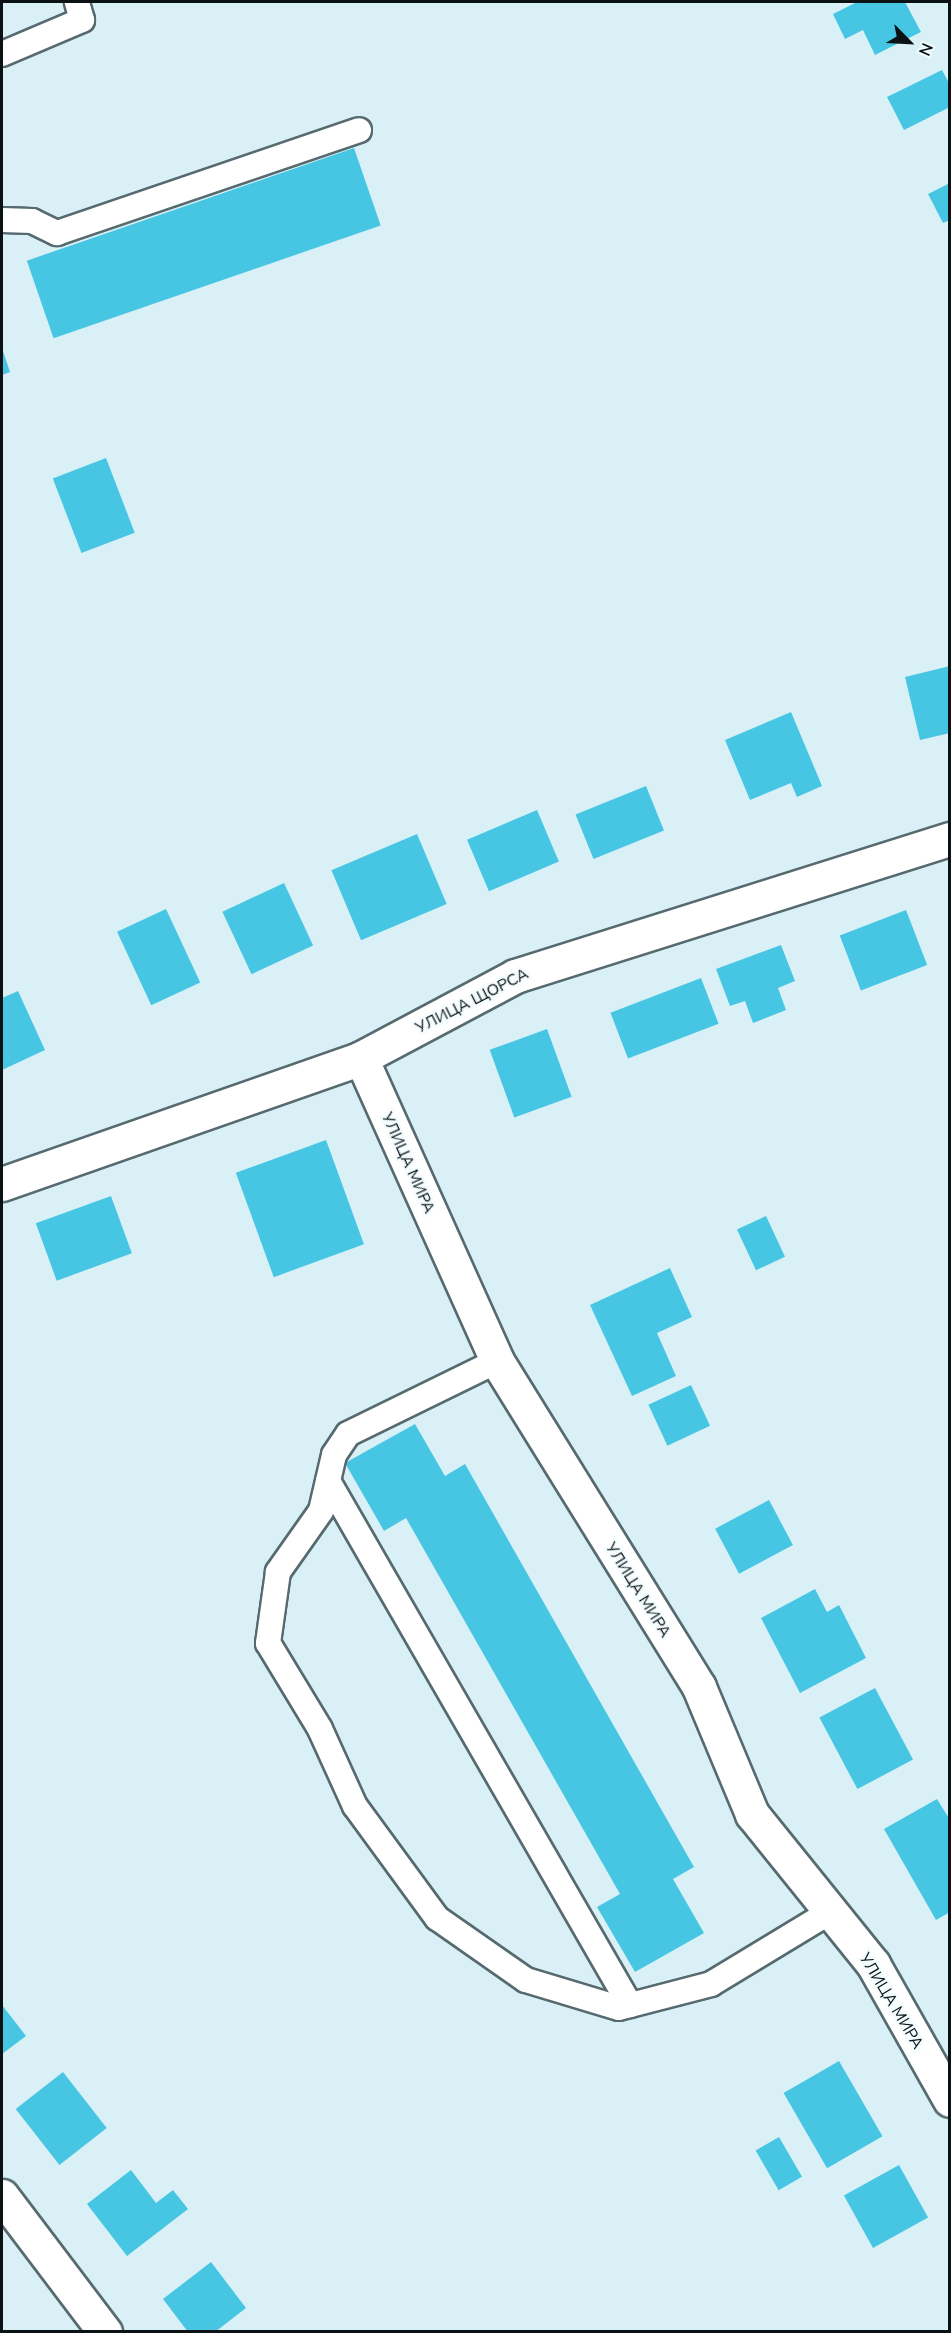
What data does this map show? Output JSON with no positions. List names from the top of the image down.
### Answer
{
  "streets": {
    "street": ["УЛИЦА ЩОРСА", "УЛИЦА МИРА"]
  },
  "crossings": [
    ["УЛИЦА ЩОРСА", "УЛИЦА МИРА"]
  ],
  "north": "bottom right"
}
